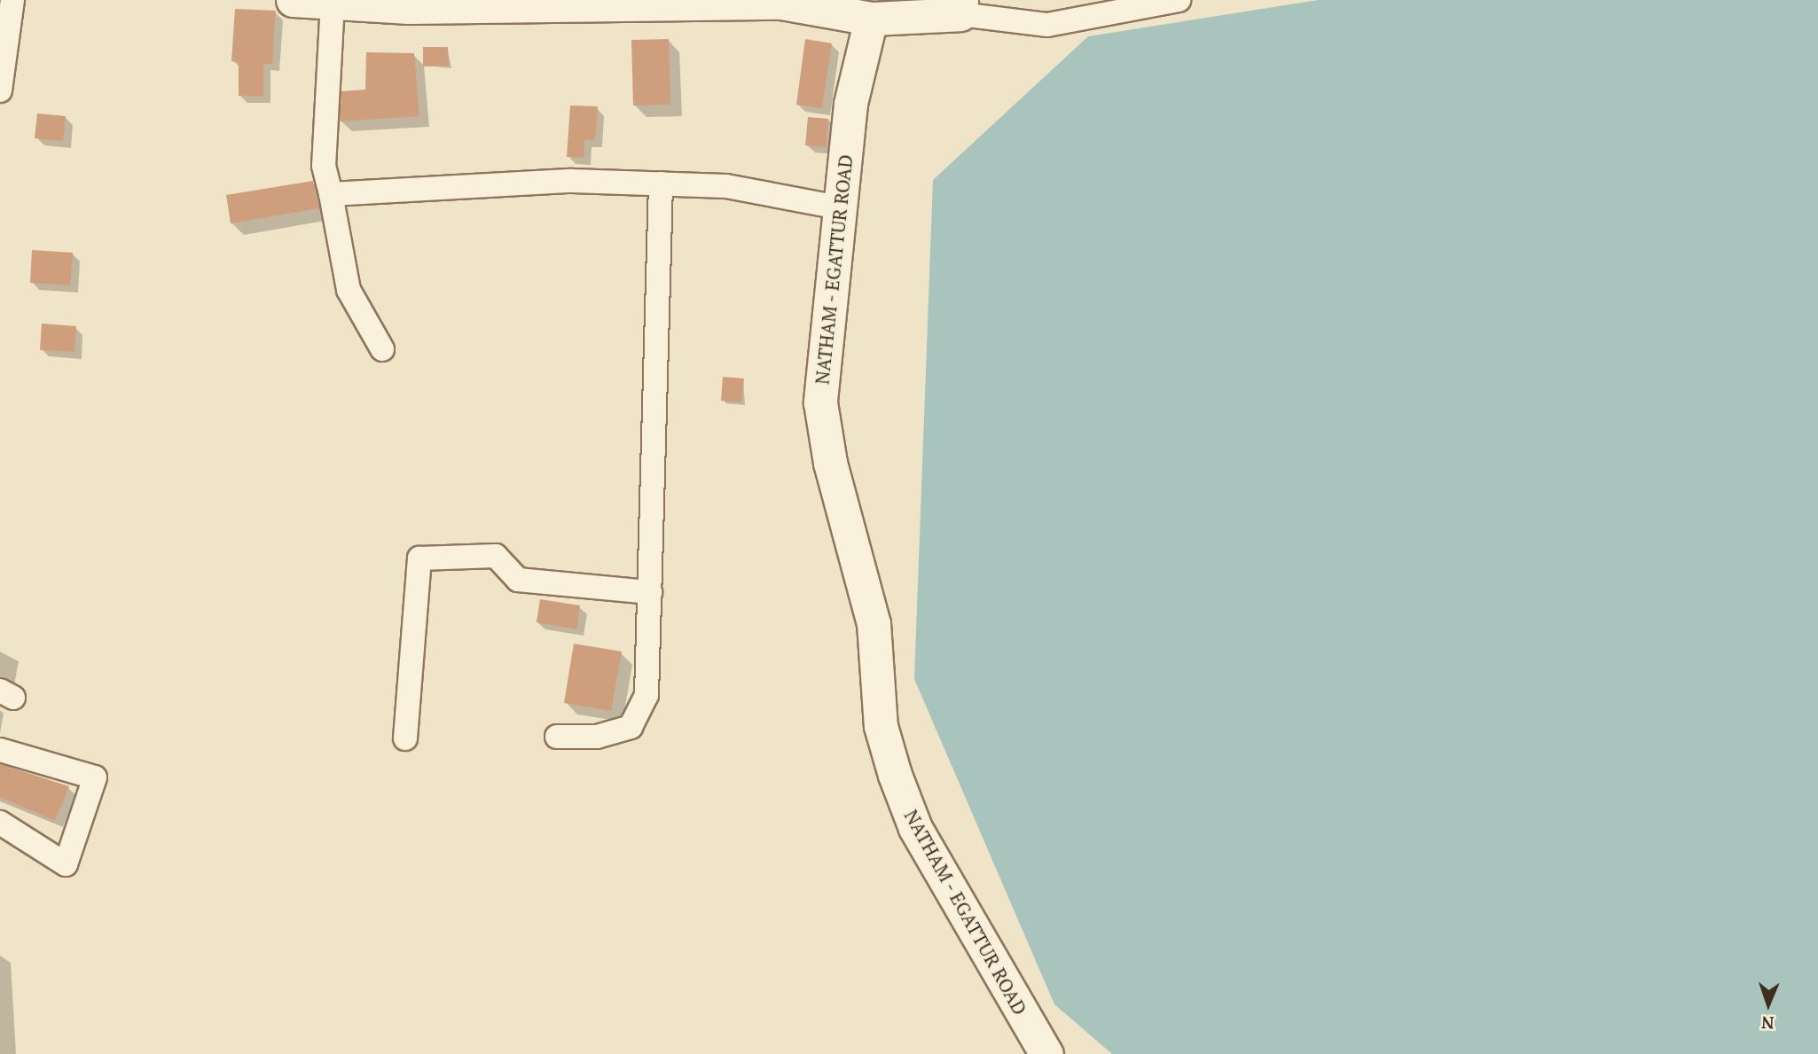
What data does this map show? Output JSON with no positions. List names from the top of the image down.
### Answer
{
  "streets": {
    "street": ["NATHAM - EGATTUR ROAD"]
  },
  "north": "bottom"
}
